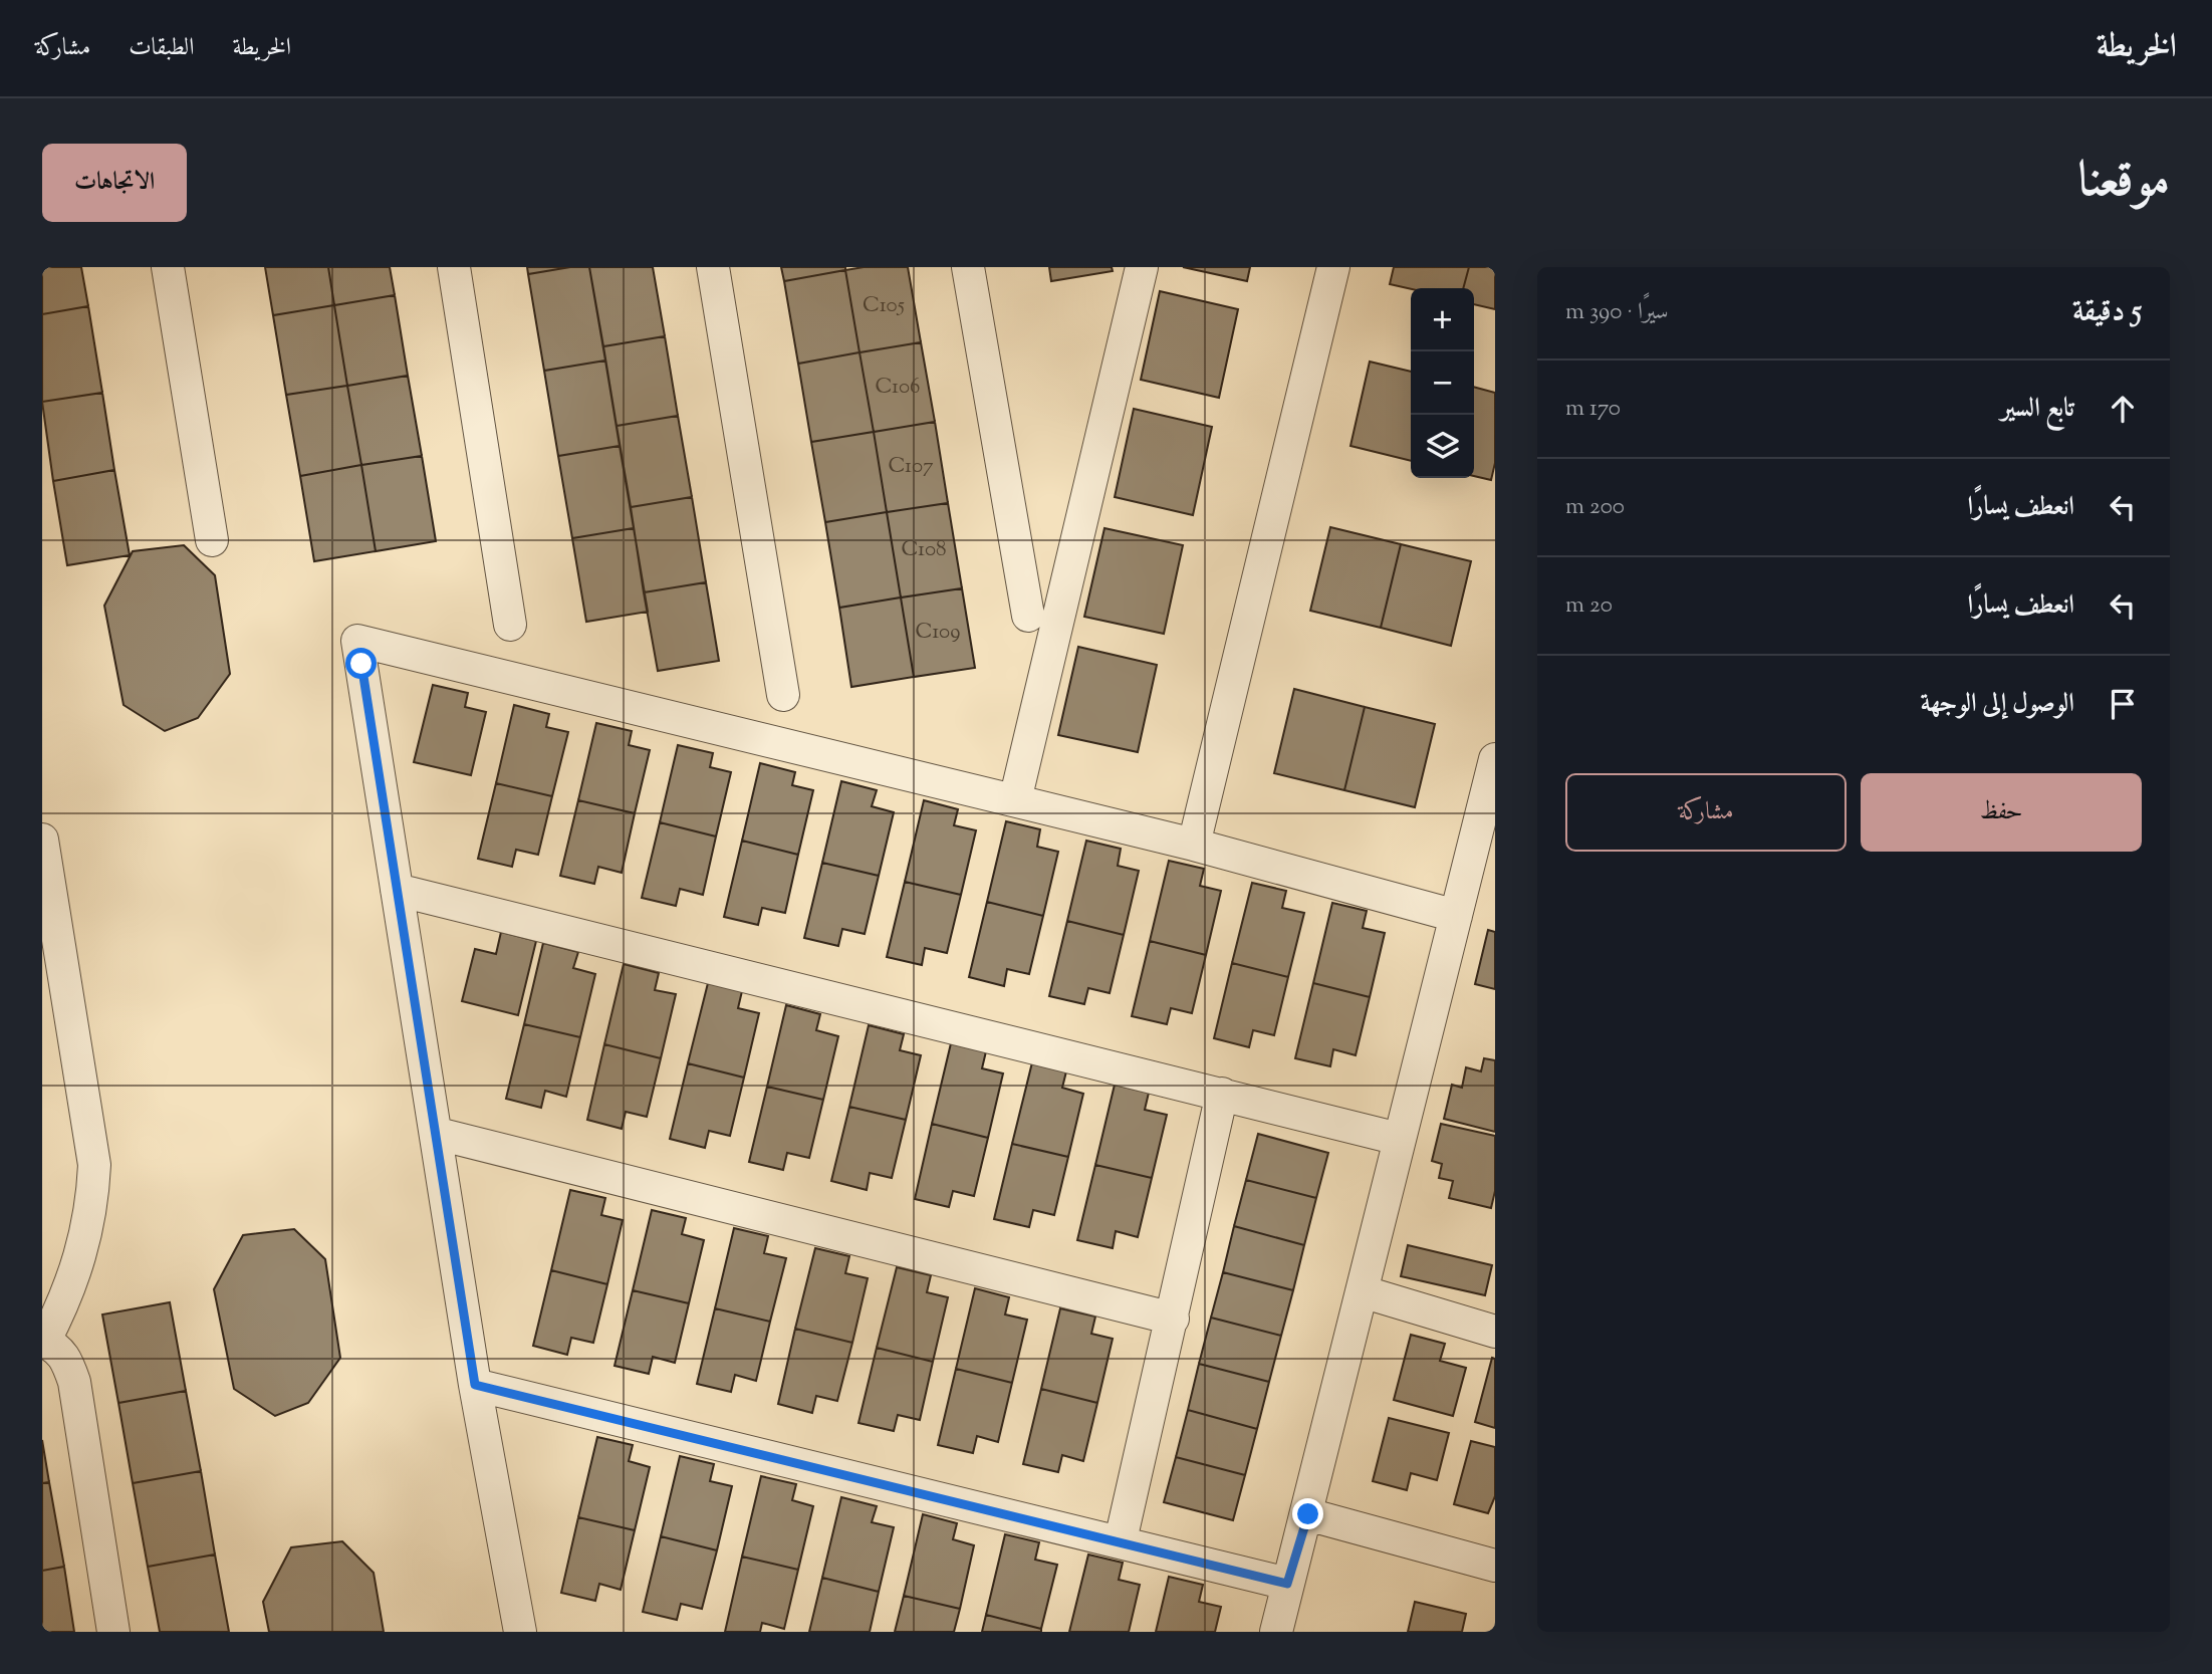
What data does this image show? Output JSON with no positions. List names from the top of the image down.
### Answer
{
  "house_numbers": [
    "C105",
    "C106",
    "C107",
    "C108",
    "C109"
  ],
  "page": {
    "header": "الخريطة",
    "nav": ["الخريطة", "الطبقات", "مشاركة"],
    "title": "موقعنا",
    "buttons": [
      "الاتجاهات",
      ["حفظ", "مشاركة"]
    ],
    "heading": ["5 دقيقة", "سيرًا · 390 m"],
    "map_buttons": ["+", "−"],
    "list": [
      ["تابع السير", "170 m"],
      ["انعطف يسارًا", "200 m"],
      ["انعطف يسارًا", "20 m"],
      "الوصول إلى الوجهة"
    ]
  }
}
